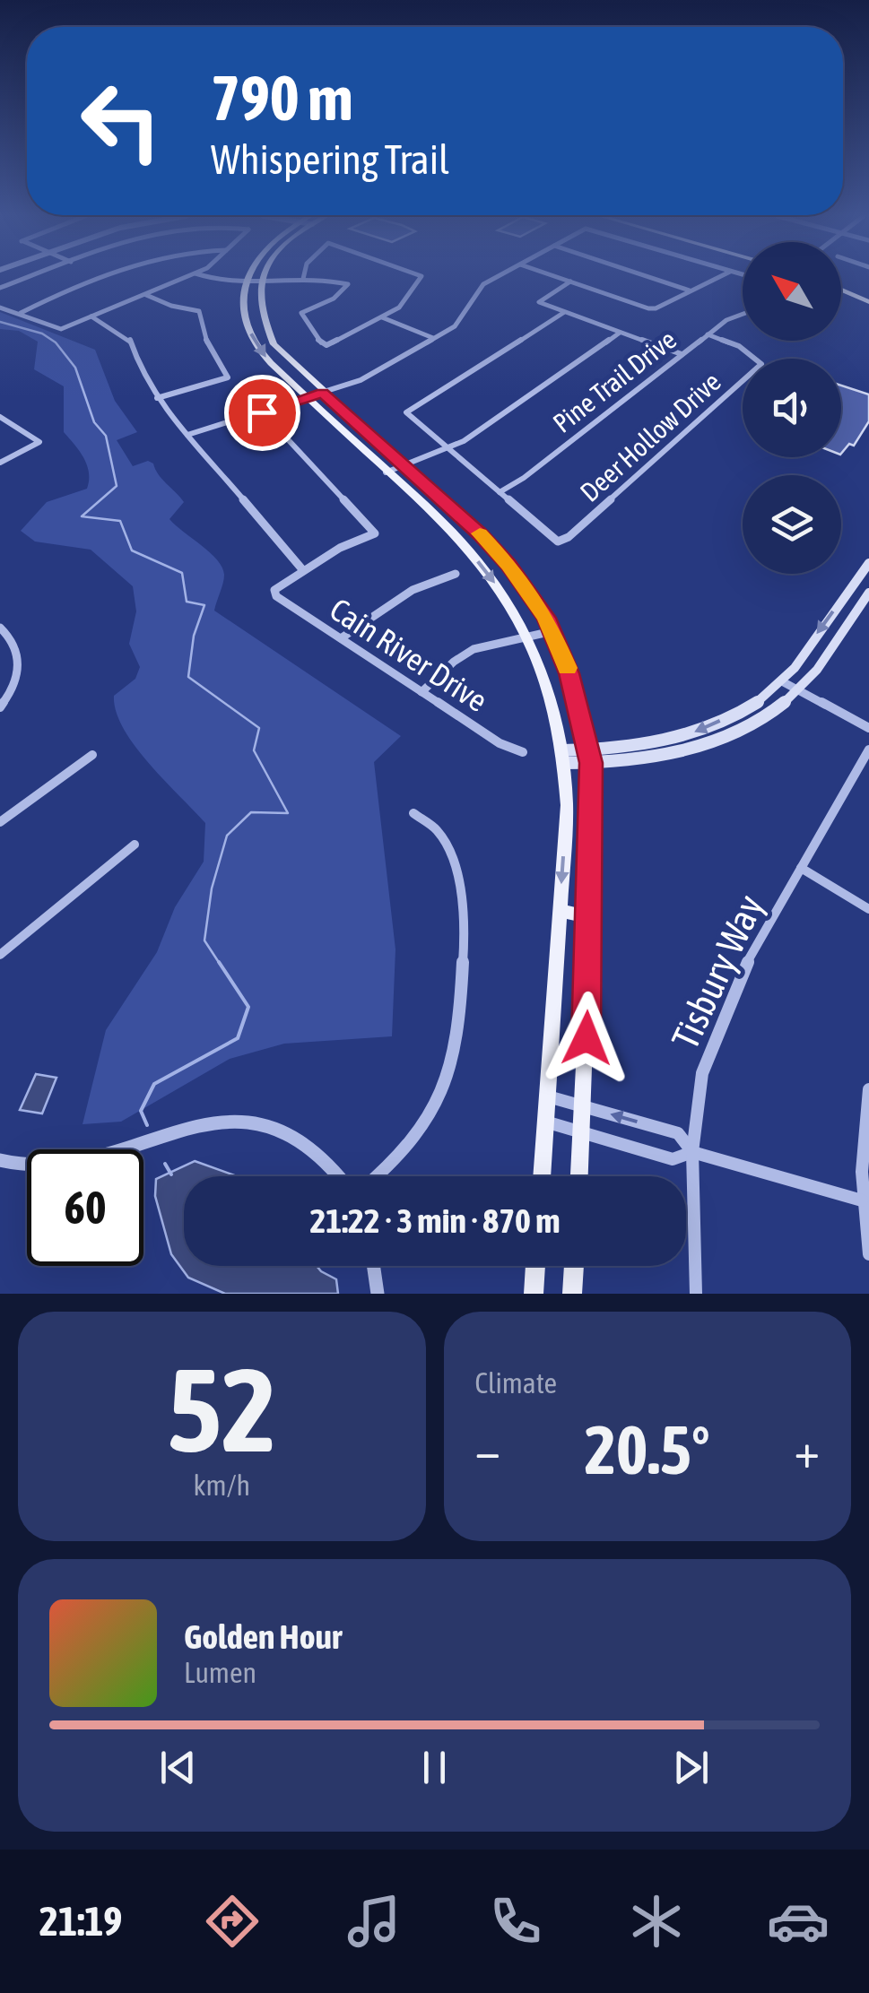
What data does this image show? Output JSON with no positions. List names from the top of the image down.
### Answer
{
  "streets": {
    "street": [
      "Pine Trail Drive",
      "Deer Hollow Drive",
      "Cain River Drive",
      "Tisbury Way"
    ]
  },
  "crossings": [
    ["Pine Trail Drive", "Deer Hollow Drive"]
  ],
  "north": "top left",
  "page": {
    "turn": ["790 m", "Whispering Trail"],
    "limit": "60",
    "trip": "21:22 · 3 min · 870 m",
    "tile": [
      ["52", "km/h"],
      "Climate"
    ],
    "heat": ["−", "20.5°", "+"],
    "song": ["Golden Hour", "Lumen"],
    "tabs": "21:19"
  }
}
